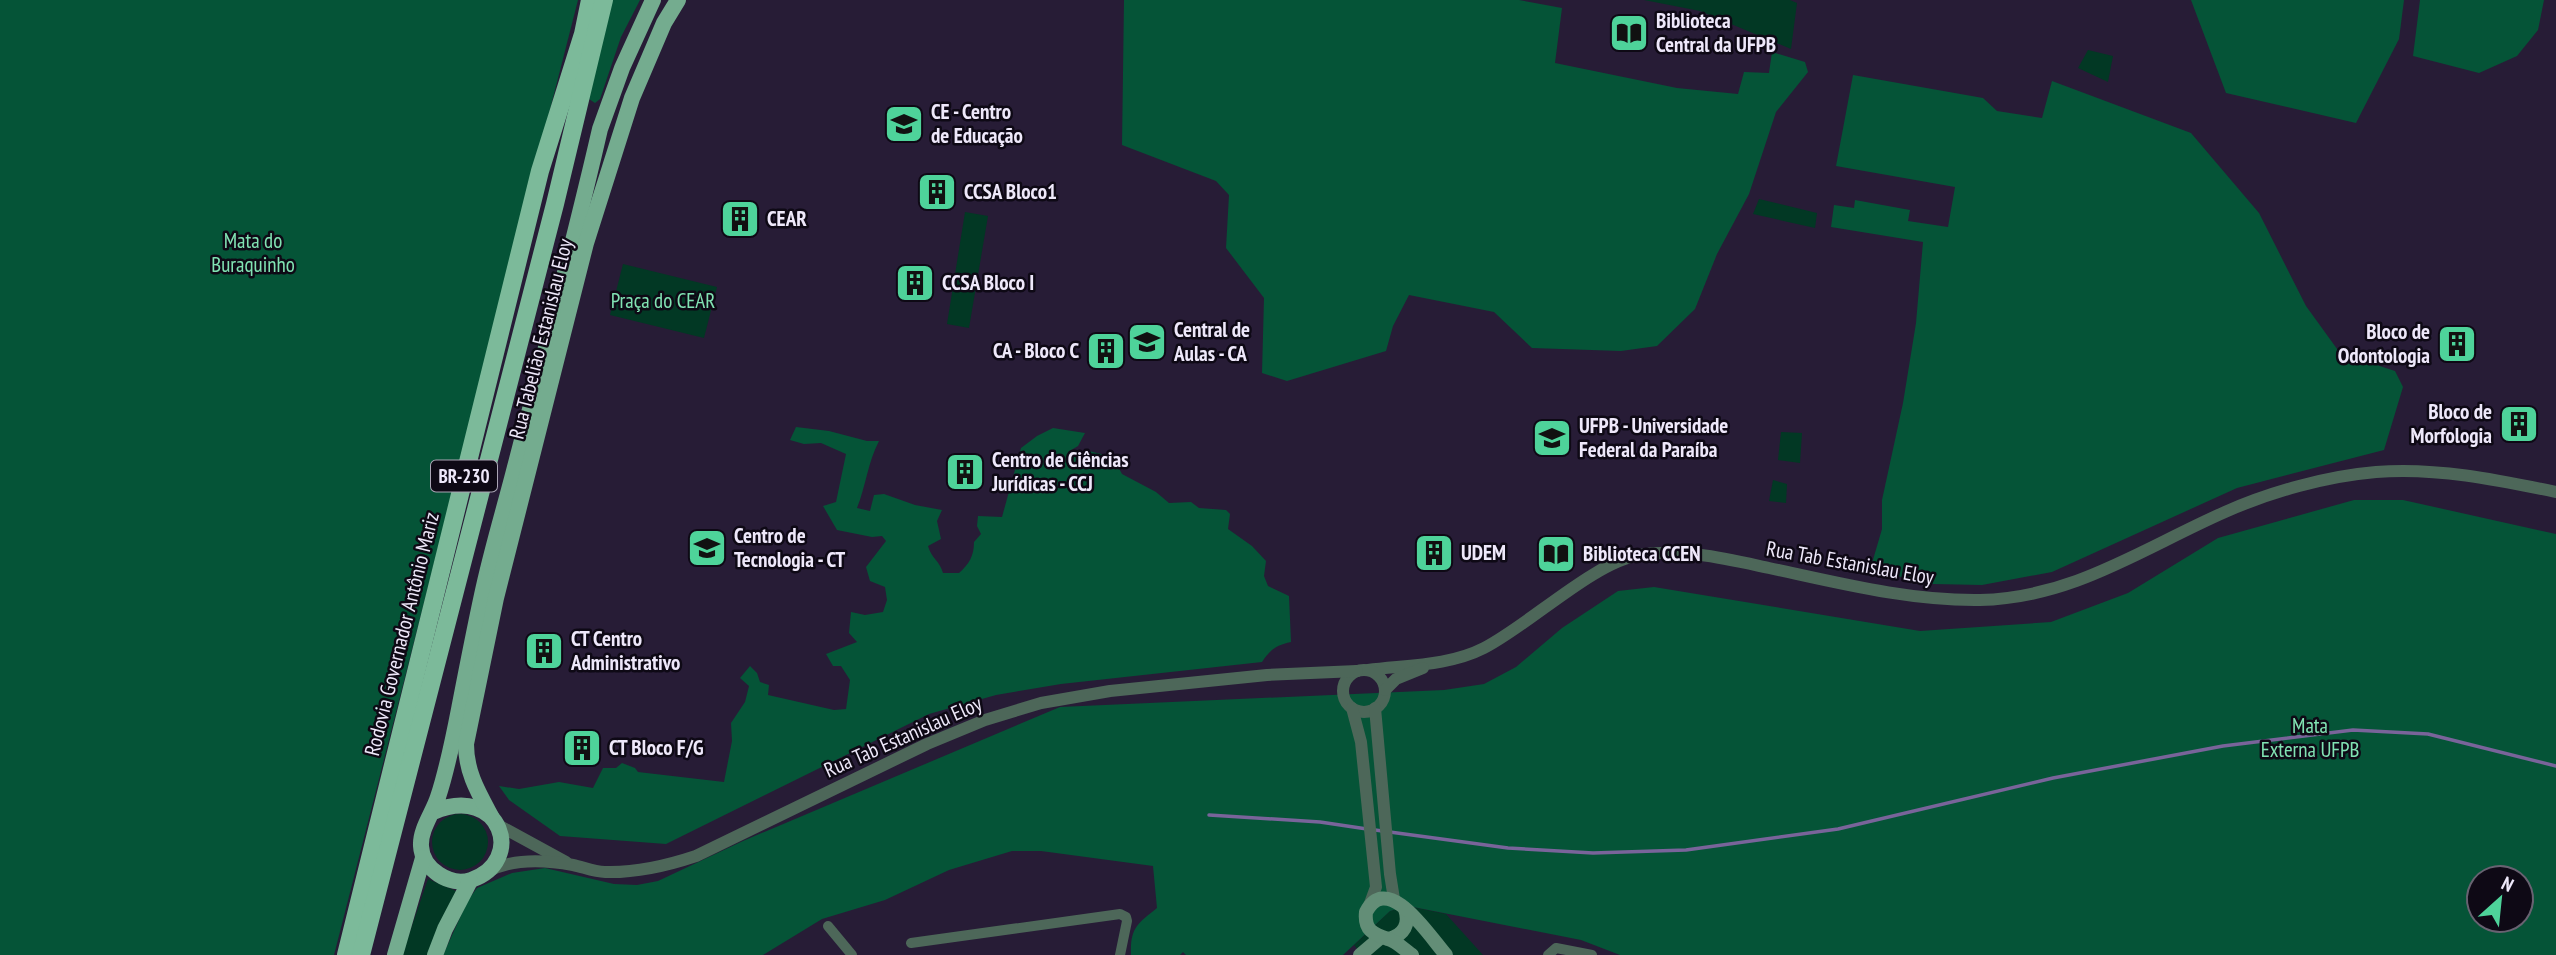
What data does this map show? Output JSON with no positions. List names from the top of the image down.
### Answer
{
  "streets": {
    "highway": ["BR-230", "Rodovia Governador Antônio Mariz"],
    "main road": ["Rua Tabelião Estanislau Eloy"],
    "street": ["Rua Tab Estanislau Eloy"]
  },
  "crossings": [
    ["Rua Tabelião Estanislau Eloy", "Rua Tab Estanislau Eloy"]
  ],
  "parks": ["Mata do Buraquinho", "Praça do CEAR", "Mata Externa UFPB"],
  "places": {
    "library": ["Biblioteca Central da UFPB", "Biblioteca CCEN"],
    "school or university": [
      "CE - Centro de Educação",
      "Central de Aulas - CA",
      "UFPB - Universidade Federal da Paraíba",
      "Centro de Tecnologia - CT"
    ],
    "building": [
      "CCSA Bloco1",
      "CEAR",
      "CCSA Bloco I",
      "Bloco de Odontologia",
      "CA - Bloco C",
      "Bloco de Morfologia",
      "Centro de Ciências Jurídicas - CCJ",
      "UDEM",
      "CT Centro Administrativo",
      "CT Bloco F/G"
    ]
  },
  "north": "top right"
}
